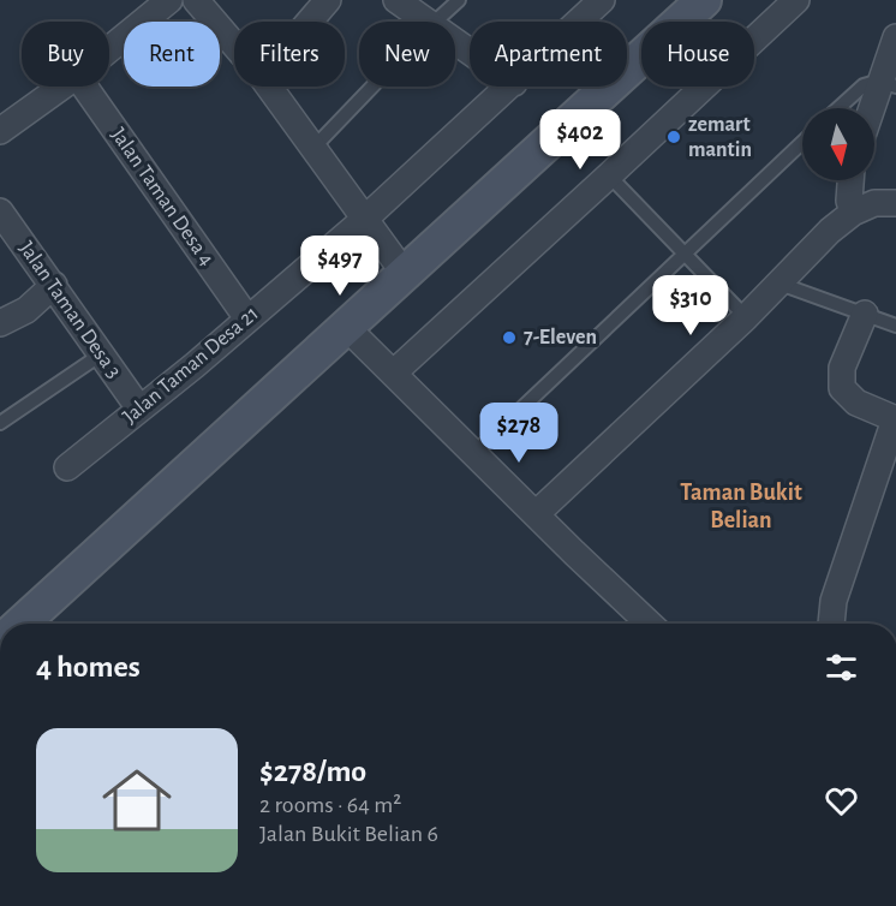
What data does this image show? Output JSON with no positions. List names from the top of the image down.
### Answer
{
  "streets": {
    "street": ["Jalan Taman Desa 4", "Jalan Taman Desa 3", "Jalan Taman Desa 21"]
  },
  "crossings": [
    ["Jalan Taman Desa 4", "Jalan Taman Desa 21"],
    ["Jalan Taman Desa 3", "Jalan Taman Desa 21"]
  ],
  "districts": ["Taman Bukit Belian"],
  "places": ["zemart mantin", "7-Eleven"],
  "north": "bottom",
  "page": {
    "chip": [
      "Buy",
      "Rent",
      "Filters",
      "New",
      "Apartment",
      "House"
    ],
    "price": [
      "$402",
      "$497",
      "$310",
      "$278"
    ],
    "heading": "4 homes",
    "list": [
      {
        "name": "$278/mo",
        "note": "2 rooms · 64 m² · Jalan Bukit Belian 6"
      }
    ]
  }
}
